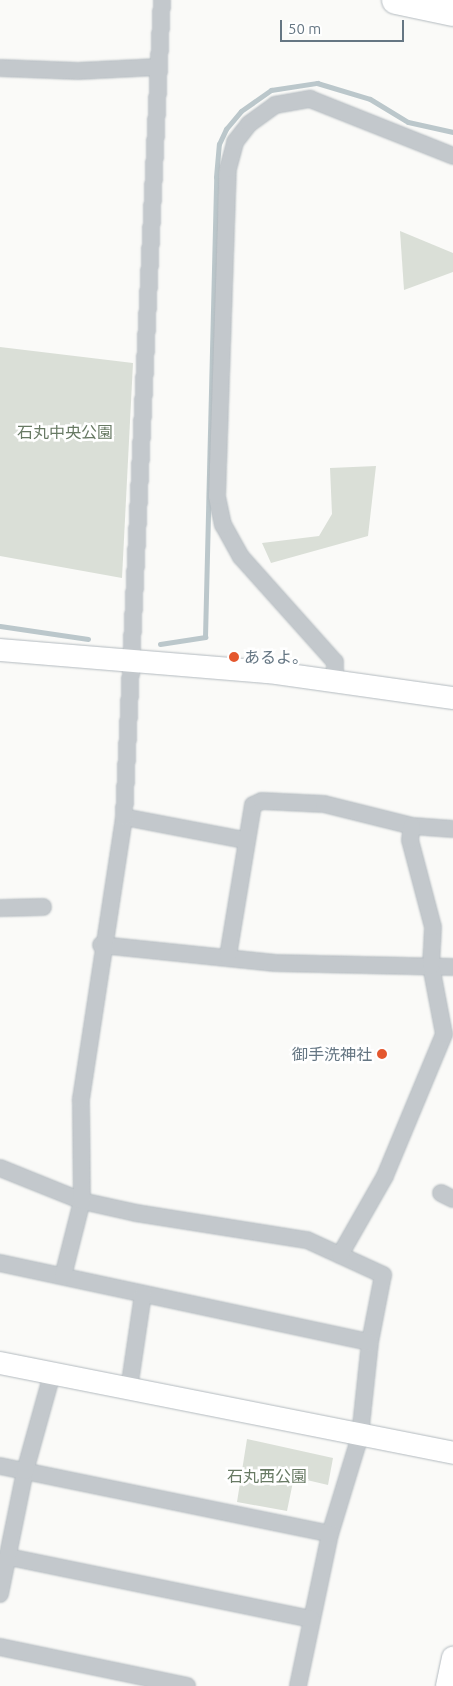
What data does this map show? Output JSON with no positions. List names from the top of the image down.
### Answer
{
  "parks": ["石丸中央公園", "石丸西公園"],
  "places": ["あるよ。", "御手洗神社"],
  "scale_bar": "50 m"
}
